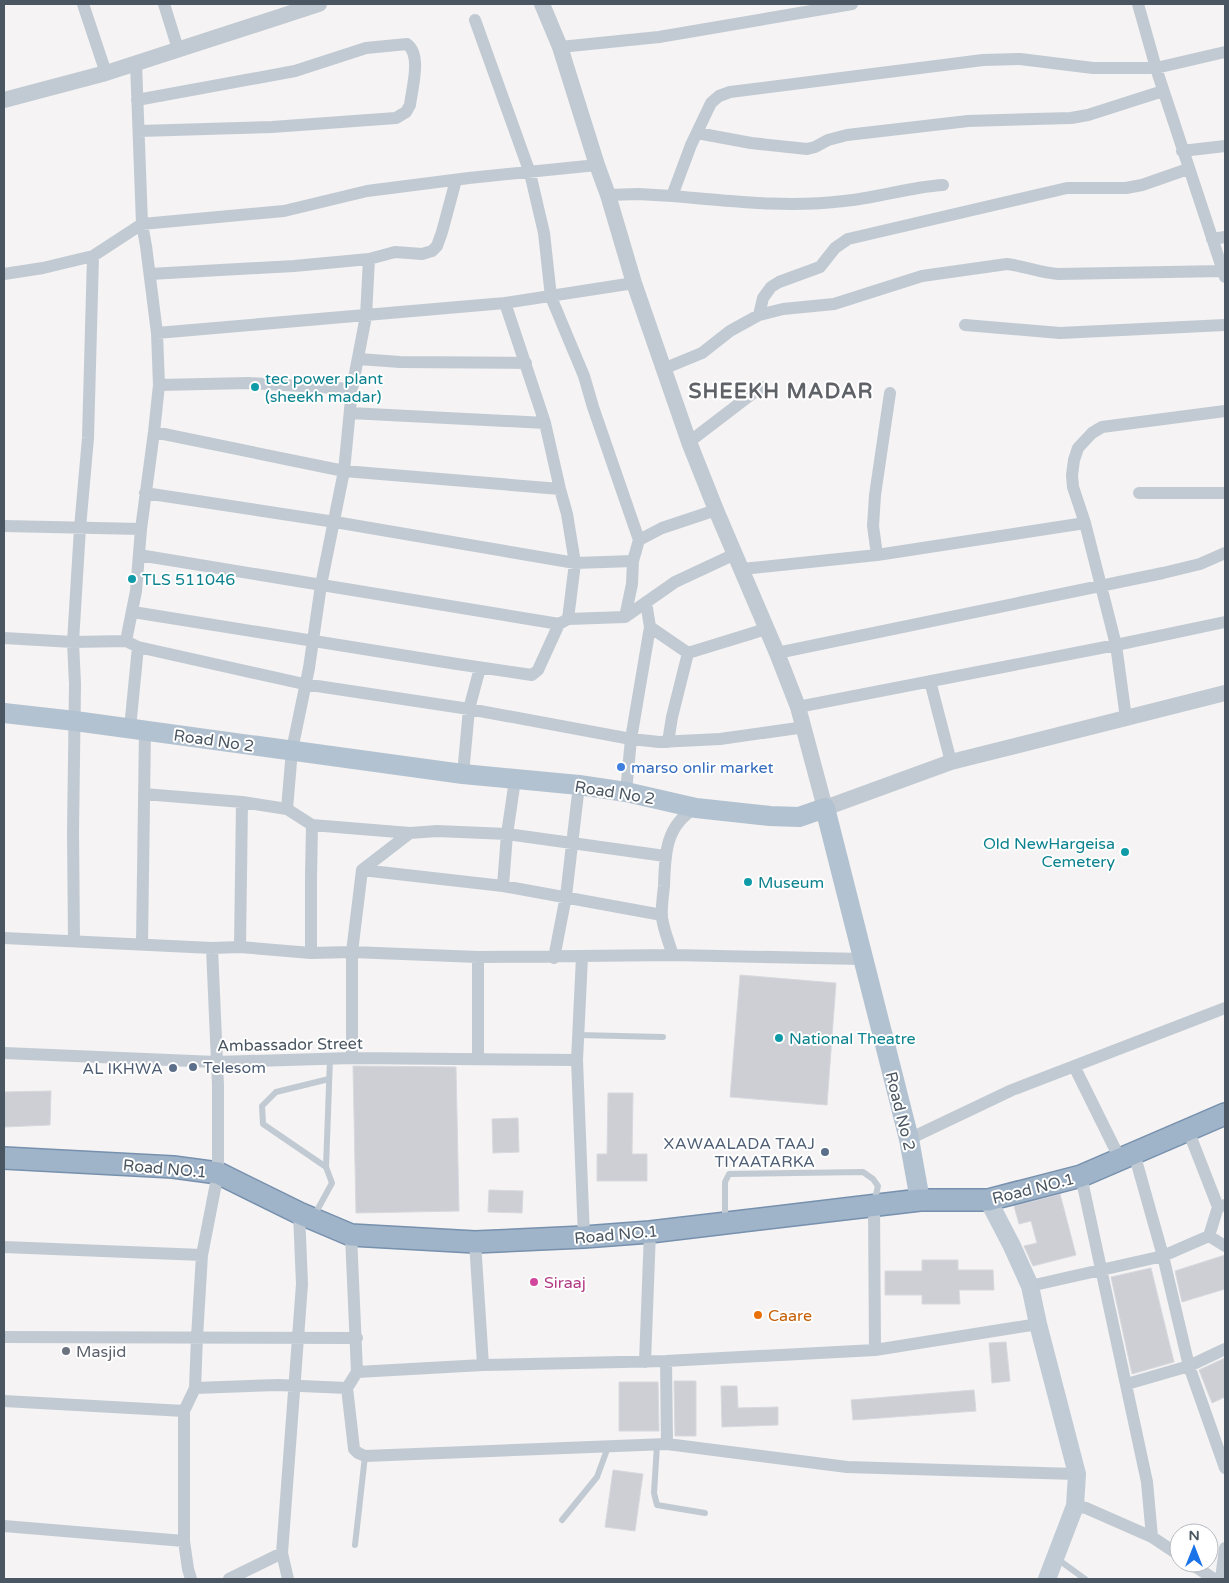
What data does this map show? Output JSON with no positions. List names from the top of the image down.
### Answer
{
  "streets": {
    "highway": ["Road NO.1"],
    "main road": ["Road No 2"],
    "street": ["Ambassador Street"]
  },
  "crossings": [
    ["Road No 2", "Road NO.1"]
  ],
  "districts": ["SHEEKH MADAR"],
  "places": [
    "tec power plant (sheekh madar)",
    "TLS 511046",
    "marso onlir market",
    "Old NewHargeisa Cemetery",
    "Museum",
    "National Theatre",
    "Telesom",
    "AL IKHWA",
    "XAWAALADA TAAJ TIYAATARKA",
    "Siraaj",
    "Caare",
    "Masjid"
  ],
  "north": "top"
}
